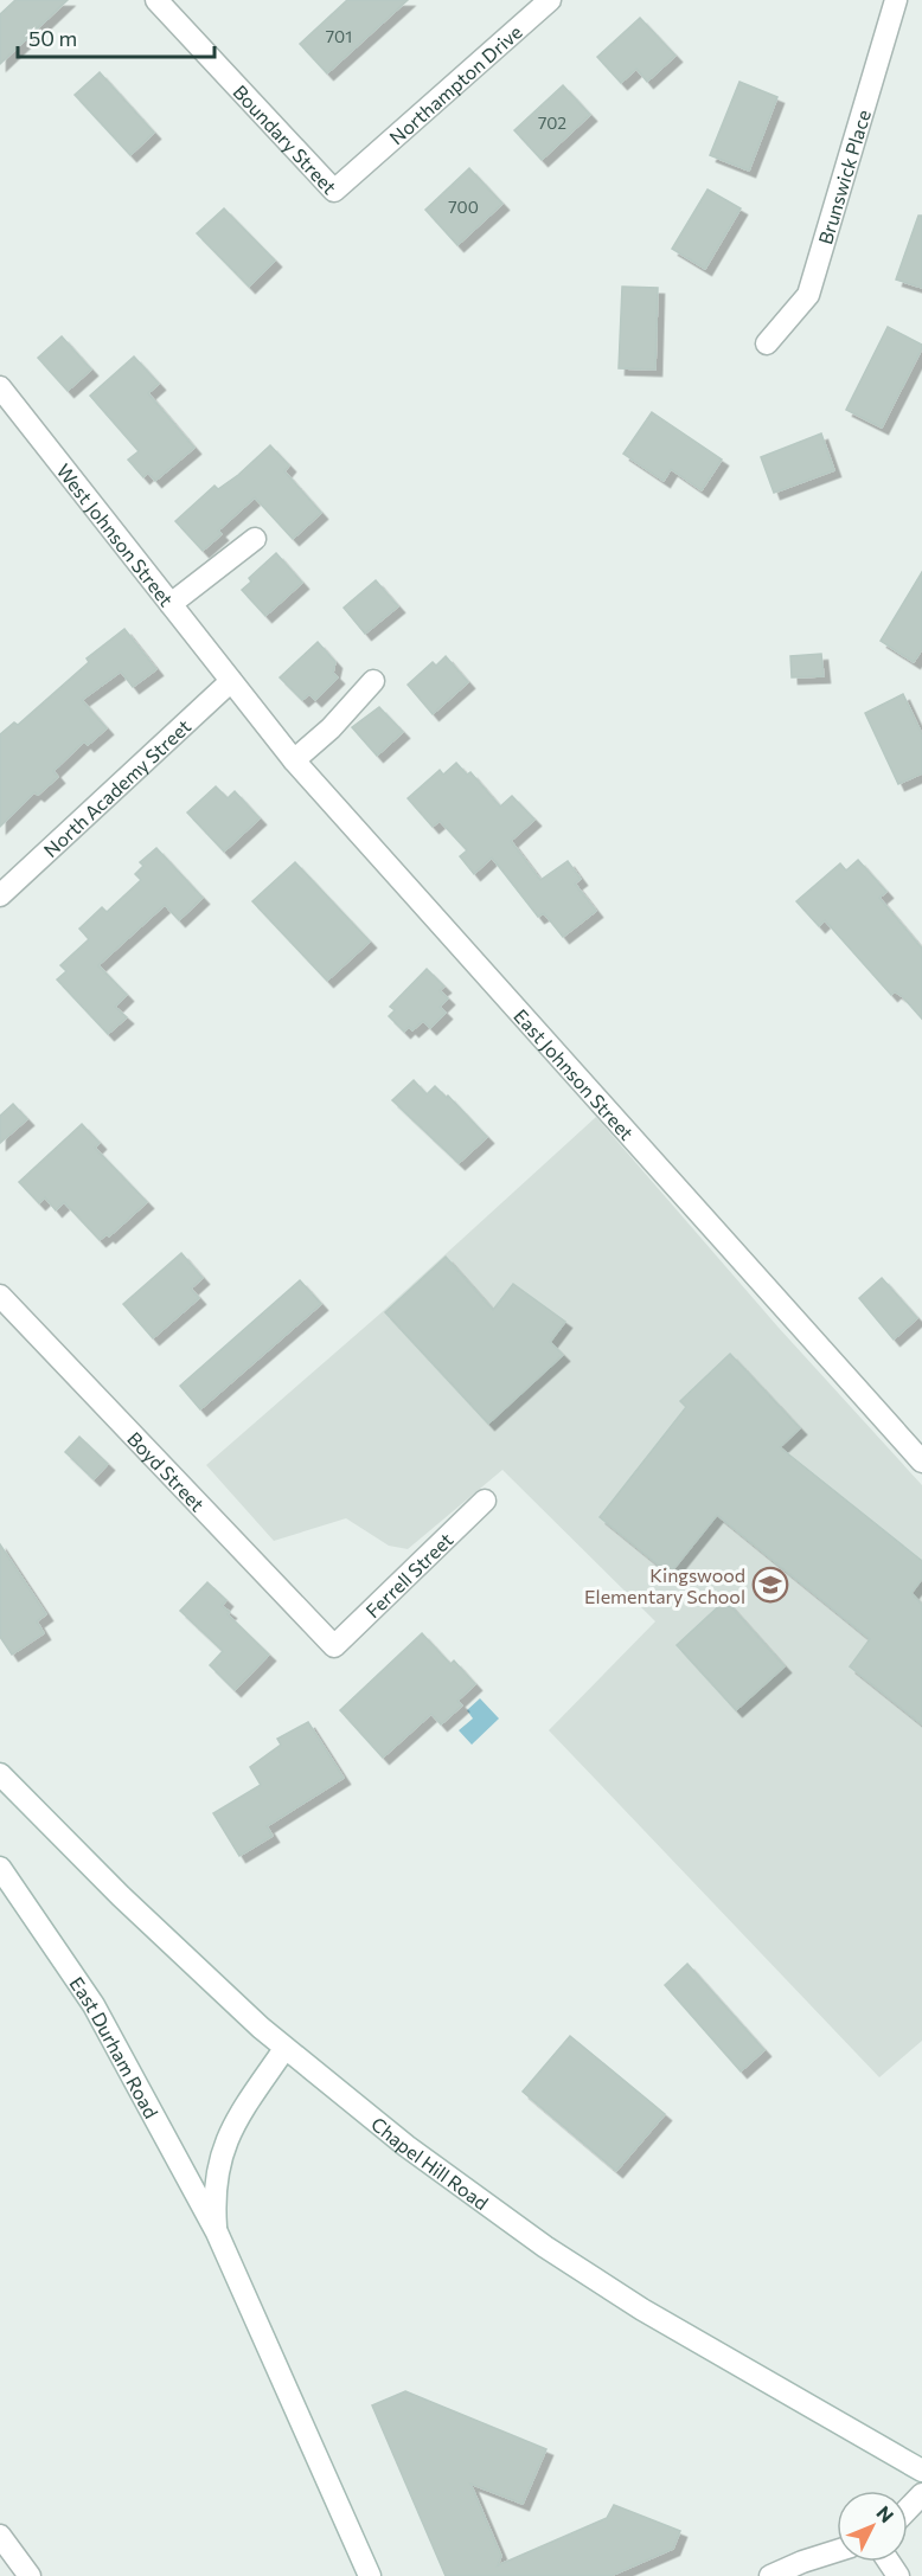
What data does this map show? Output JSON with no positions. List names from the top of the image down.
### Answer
{
  "streets": {
    "street": [
      "Northampton Drive",
      "Boundary Street",
      "Brunswick Place",
      "West Johnson Street",
      "North Academy Street",
      "East Johnson Street",
      "Boyd Street",
      "Ferrell Street",
      "East Durham Road",
      "Chapel Hill Road"
    ]
  },
  "crossings": [
    ["Northampton Drive", "Boundary Street"],
    ["West Johnson Street", "North Academy Street"],
    ["West Johnson Street", "East Johnson Street"],
    ["North Academy Street", "East Johnson Street"],
    ["Boyd Street", "Ferrell Street"],
    ["East Durham Road", "Chapel Hill Road"]
  ],
  "places": {
    "school or university": ["Kingswood Elementary School"]
  },
  "house_numbers": ["701", "702", "700"],
  "scale_bar": "50 m",
  "north": "top right"
}
